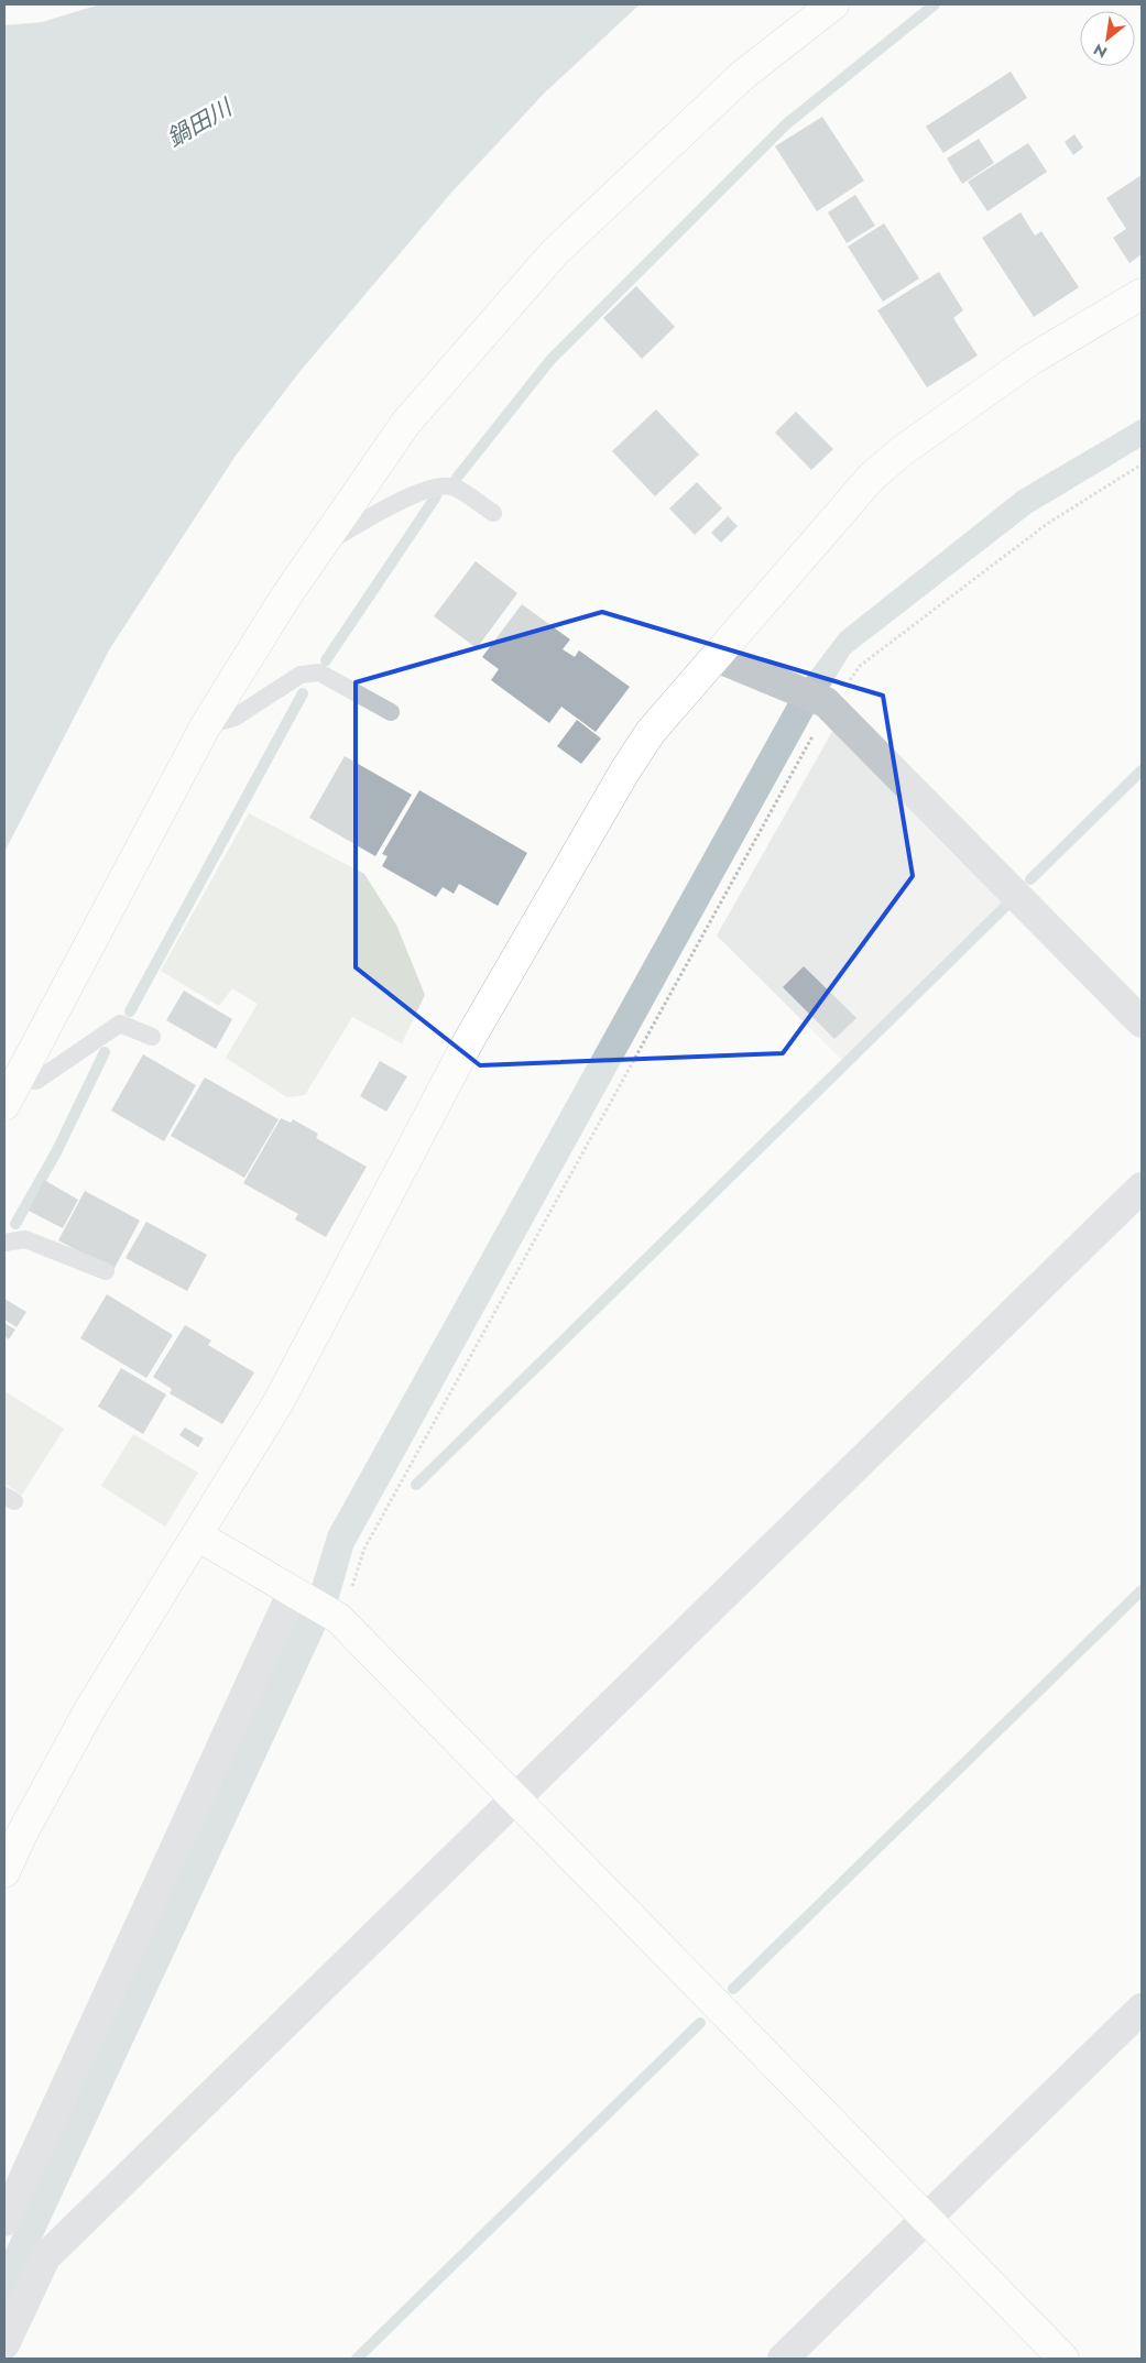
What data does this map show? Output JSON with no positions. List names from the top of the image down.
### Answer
{
  "water": ["鍋田川"],
  "north": "bottom left"
}
